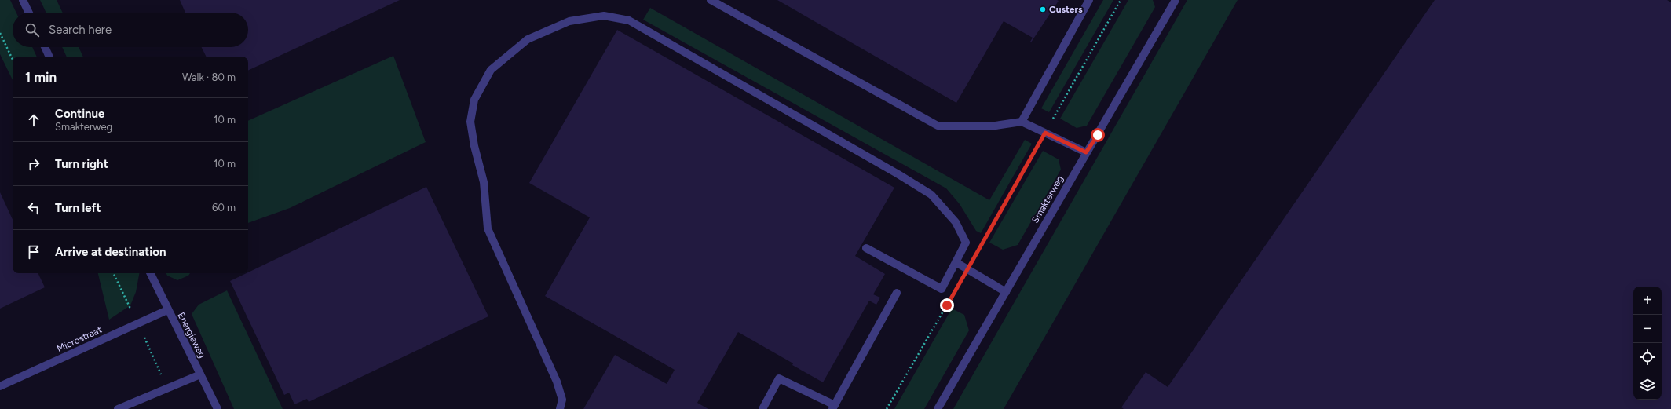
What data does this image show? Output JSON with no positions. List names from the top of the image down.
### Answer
{
  "streets": {
    "street": ["Smakterweg", "Energieweg", "Microstraat"]
  },
  "crossings": [
    ["Energieweg", "Microstraat"]
  ],
  "places": ["Custers"],
  "page": {
    "search": "Search here",
    "heading": ["1 min", "Walk · 80 m"],
    "list": [
      ["Continue", "Smakterweg", "10 m"],
      ["Turn right", "10 m"],
      ["Turn left", "60 m"],
      "Arrive at destination"
    ],
    "map_buttons": ["+", "−"]
  }
}
